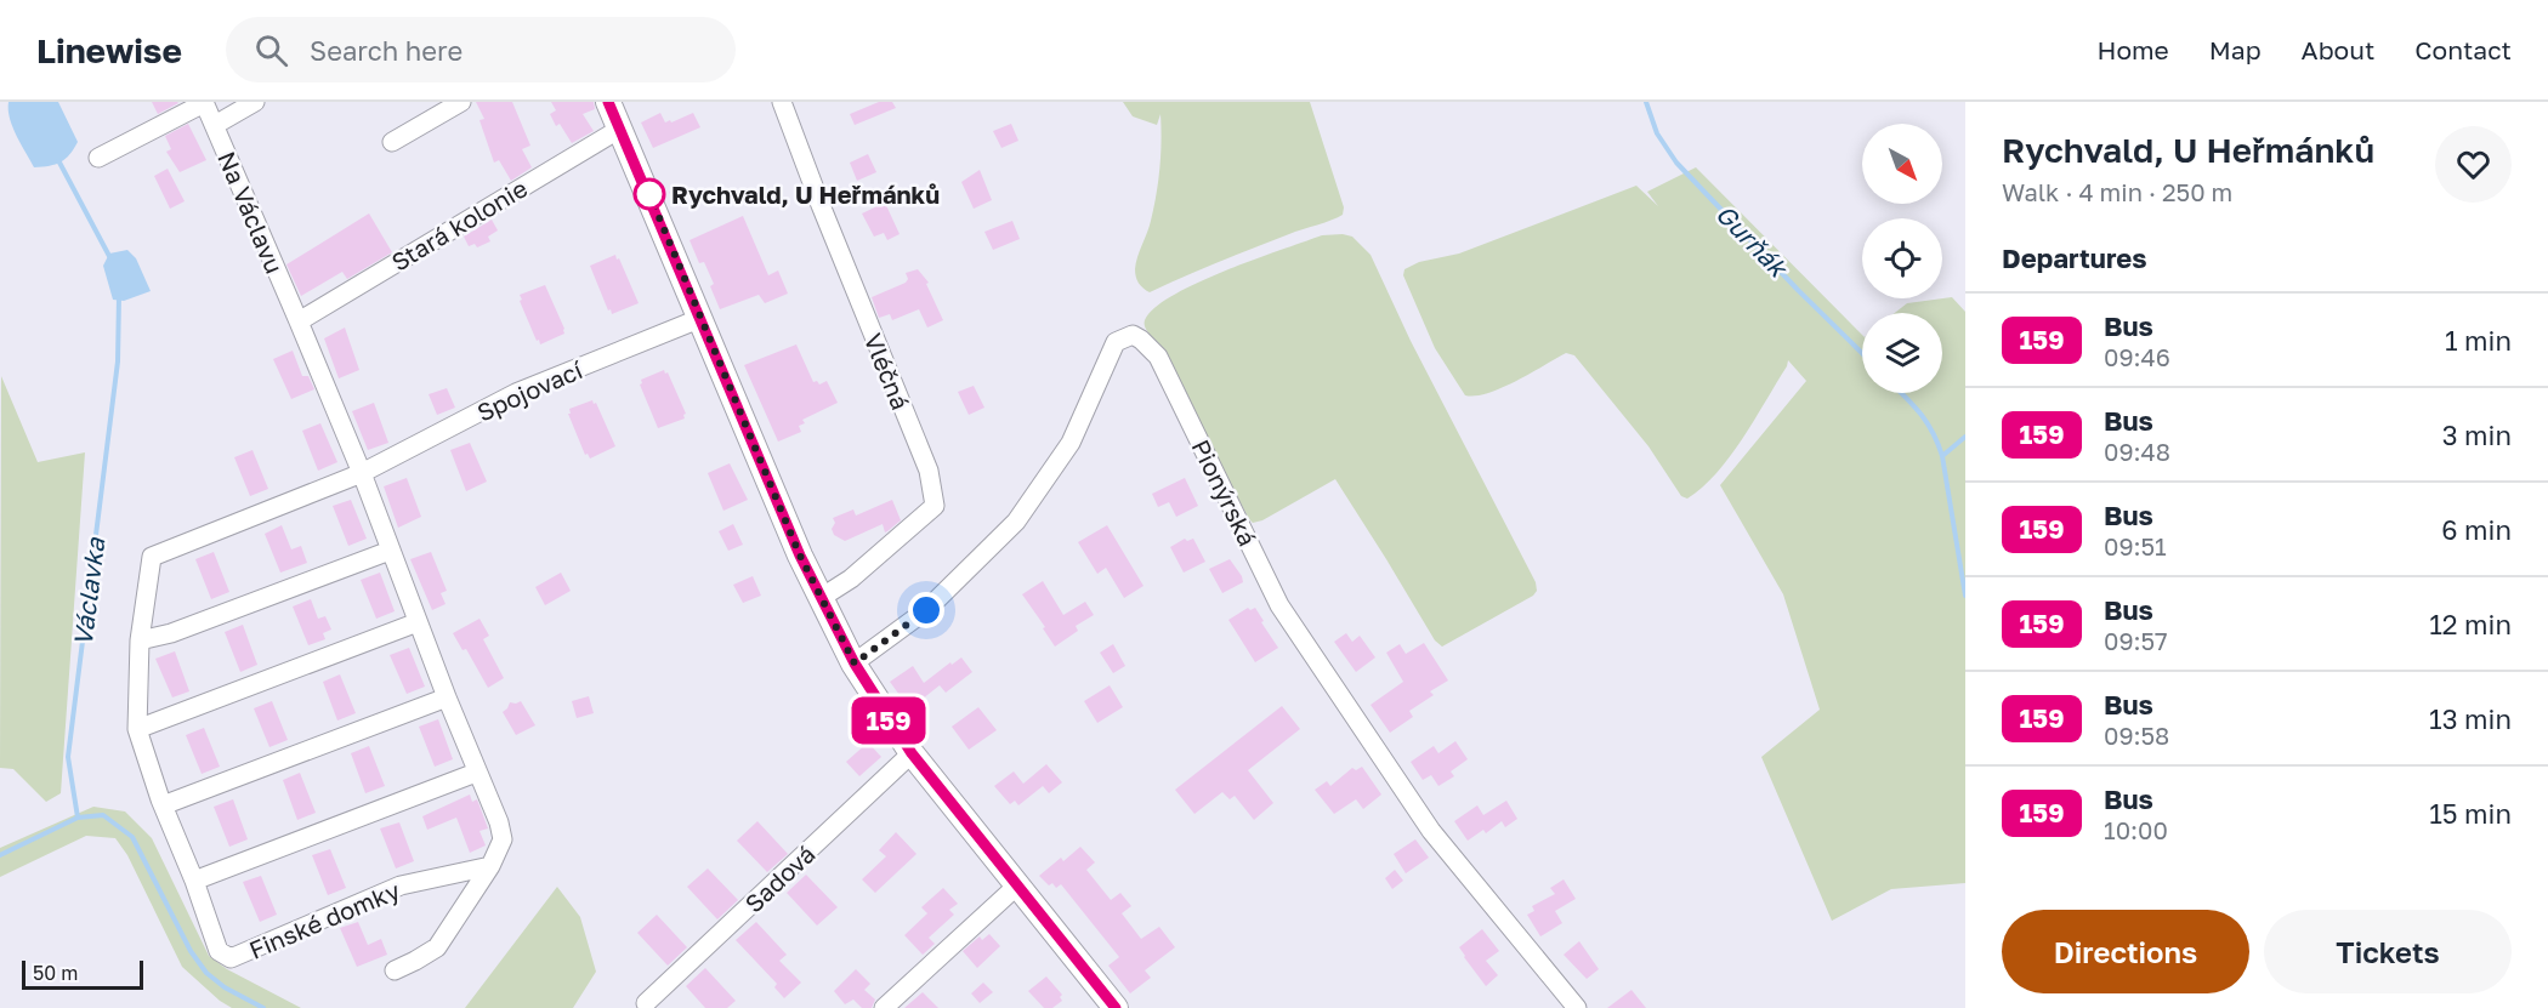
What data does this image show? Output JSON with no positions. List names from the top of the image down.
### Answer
{
  "streets": {
    "street": [
      "Na Václavu",
      "Stará kolonie",
      "Vléčná",
      "Spojovací",
      "Pionýrská",
      "Sadová",
      "Finské domky"
    ]
  },
  "crossings": [
    ["Na Václavu", "Stará kolonie"],
    ["Spojovací", "Finské domky"]
  ],
  "water": ["Gurňák", "Václavka"],
  "places": ["Rychvald, U Heřmánků"],
  "lines": ["bus line 159"],
  "scale_bar": "50 m",
  "north": "bottom right",
  "page": {
    "header": "Linewise",
    "search": "Search here",
    "nav": [
      "Home",
      "Map",
      "About",
      "Contact"
    ],
    "on_map": "159",
    "heading": [
      ["Rychvald, U Heřmánků", "Walk · 4 min · 250 m"],
      "Departures"
    ],
    "list": [
      {
        "mark": "159",
        "name": "Bus",
        "note": "09:46",
        "value": "1 min"
      },
      {
        "mark": "159",
        "name": "Bus",
        "note": "09:48",
        "value": "3 min"
      },
      {
        "mark": "159",
        "name": "Bus",
        "note": "09:51",
        "value": "6 min"
      },
      {
        "mark": "159",
        "name": "Bus",
        "note": "09:57",
        "value": "12 min"
      },
      {
        "mark": "159",
        "name": "Bus",
        "note": "09:58",
        "value": "13 min"
      },
      {
        "mark": "159",
        "name": "Bus",
        "note": "10:00",
        "value": "15 min"
      }
    ],
    "buttons": ["Directions", "Tickets"],
    "scale": "50 m"
  }
}
